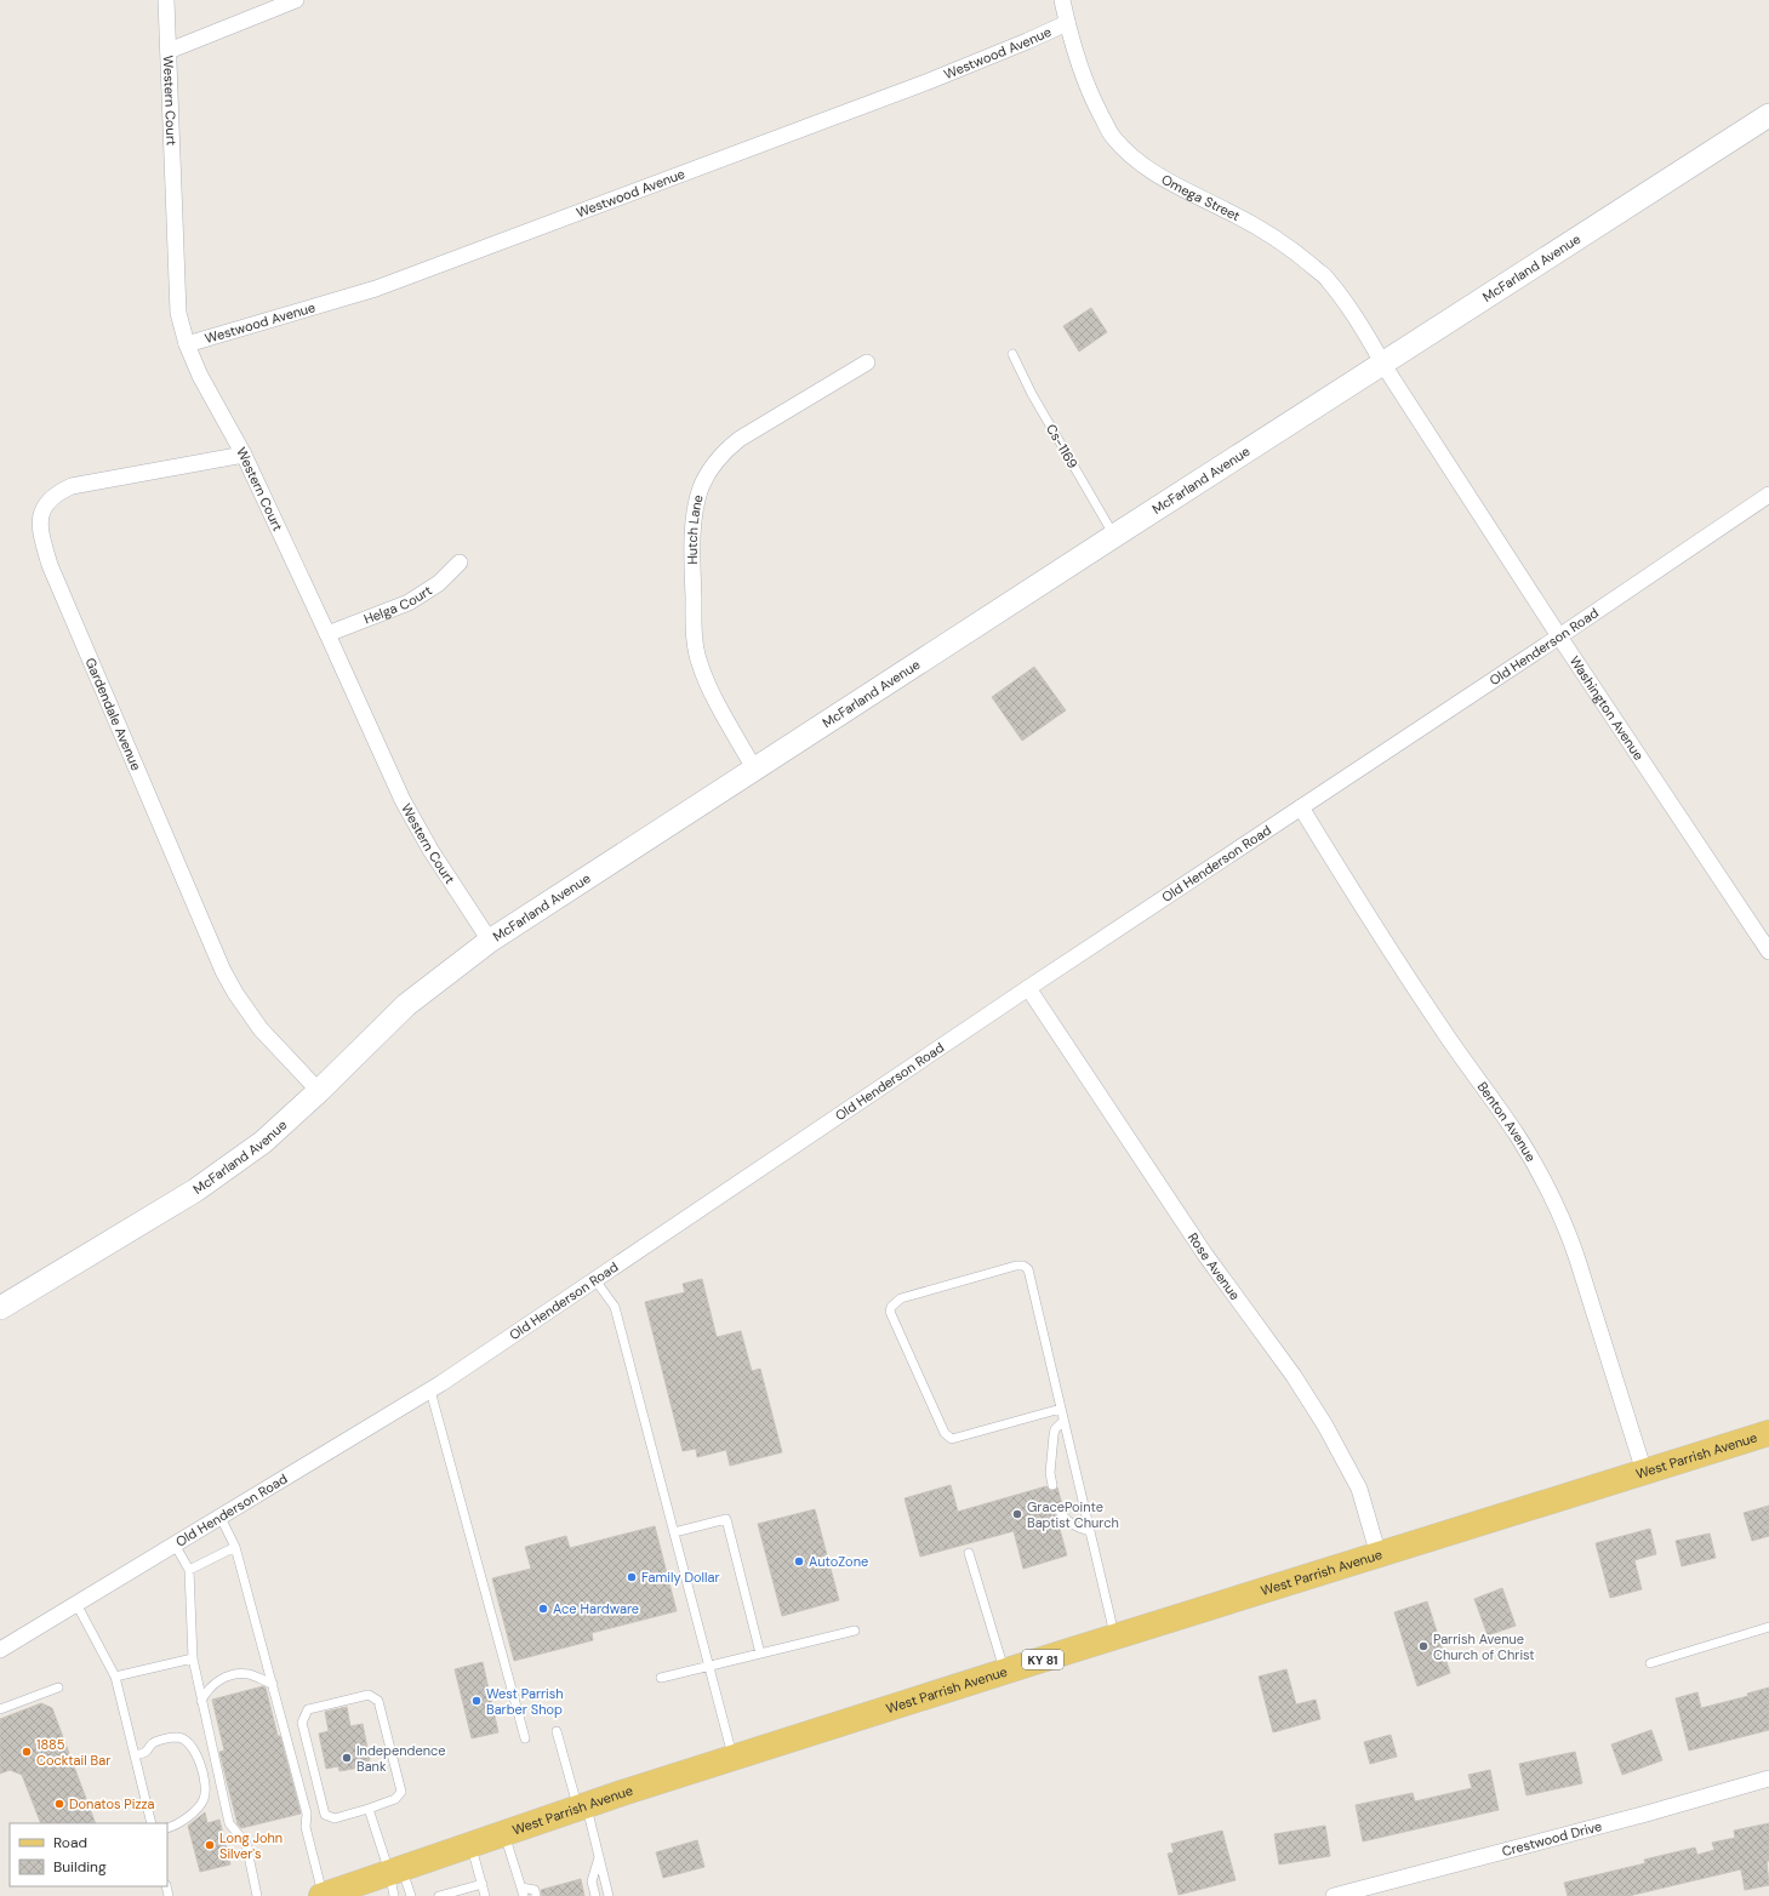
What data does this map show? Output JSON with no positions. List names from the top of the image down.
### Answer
{
  "streets": {
    "main road": ["West Parrish Avenue", "KY 81"],
    "street": [
      "Westwood Avenue",
      "Western Court",
      "Omega Street",
      "McFarland Avenue",
      "Hutch Lane",
      "Helga Court",
      "Old Henderson Road",
      "Washington Avenue",
      "Gardendale Avenue",
      "Benton Avenue",
      "Rose Avenue",
      "Crestwood Drive"
    ],
    "lane": ["Cs-1169"]
  },
  "crossings": [
    ["Westwood Avenue", "Western Court"],
    ["Westwood Avenue", "Omega Street"],
    ["Western Court", "McFarland Avenue"],
    ["Western Court", "Helga Court"],
    ["Western Court", "Gardendale Avenue"],
    ["Omega Street", "McFarland Avenue"],
    ["Omega Street", "Washington Avenue"],
    ["McFarland Avenue", "Cs-1169"],
    ["McFarland Avenue", "Hutch Lane"],
    ["McFarland Avenue", "Washington Avenue"],
    ["McFarland Avenue", "Gardendale Avenue"],
    ["Old Henderson Road", "Washington Avenue"],
    ["Old Henderson Road", "Benton Avenue"],
    ["Old Henderson Road", "Rose Avenue"],
    ["Benton Avenue", "West Parrish Avenue"],
    ["Rose Avenue", "West Parrish Avenue"]
  ],
  "places": [
    "GracePointe Baptist Church",
    "AutoZone",
    "Family Dollar",
    "Ace Hardware",
    "Parrish Avenue Church of Christ",
    "West Parrish Barber Shop",
    "1885 Cocktail Bar",
    "Independence Bank",
    "Donatos Pizza",
    "Long John Silver's"
  ],
  "legend": ["Road", "Building"]
}
